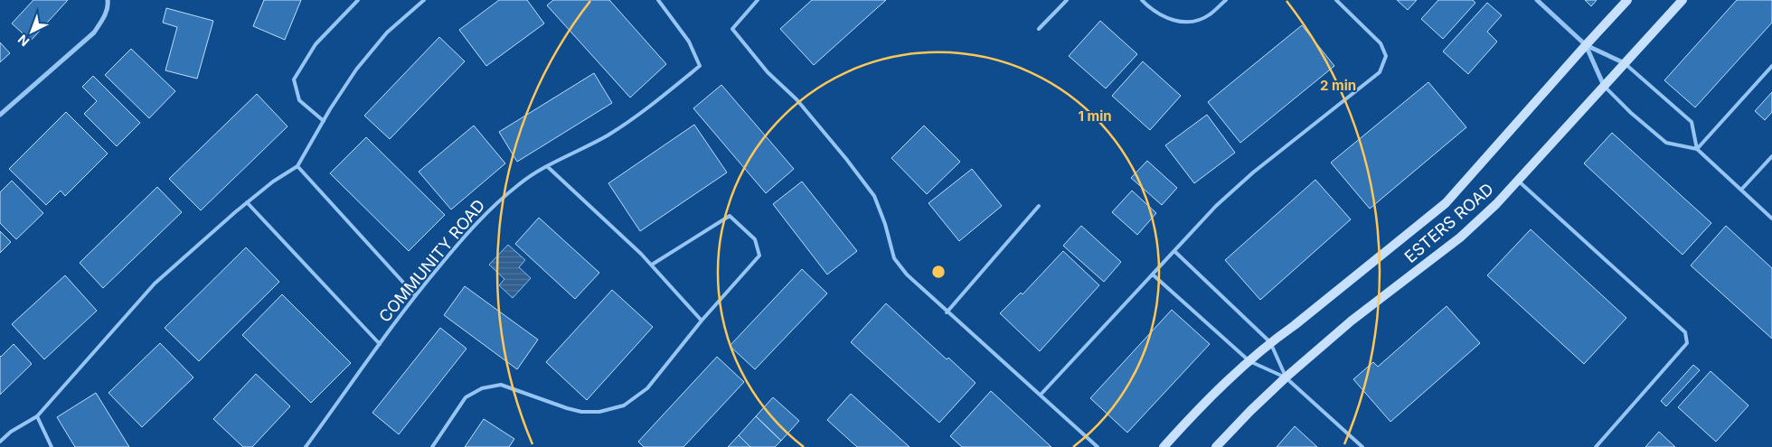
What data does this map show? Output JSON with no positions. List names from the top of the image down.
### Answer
{
  "streets": {
    "main road": ["ESTERS ROAD"],
    "lane": ["COMMUNITY ROAD"]
  },
  "north": "bottom left",
  "rings": ["2 min", "1 min"]
}
